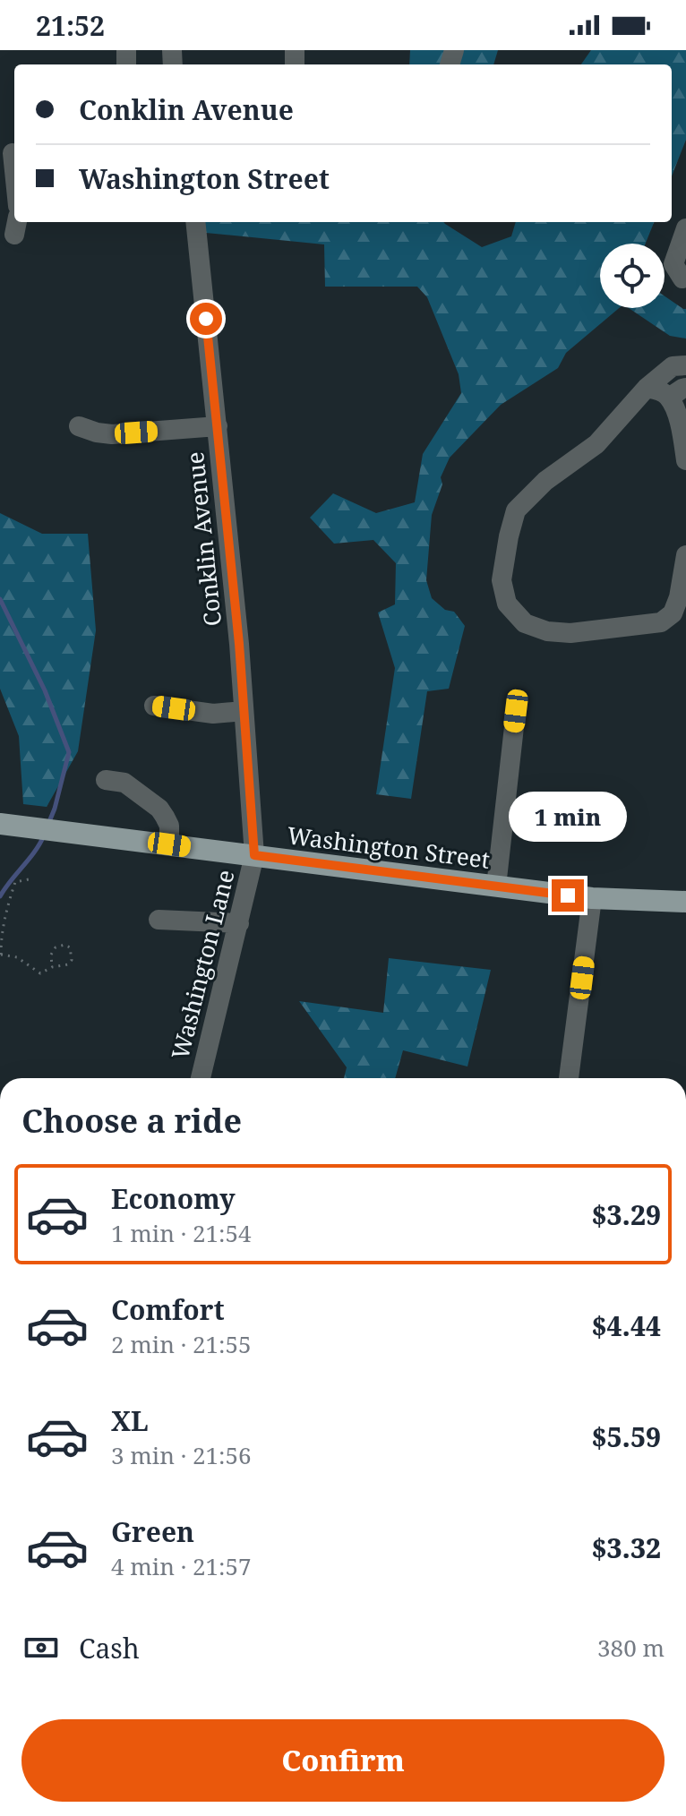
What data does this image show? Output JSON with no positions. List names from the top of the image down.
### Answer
{
  "streets": {
    "main road": ["Washington Street"],
    "street": ["Conklin Avenue", "Washington Lane"]
  },
  "crossings": [
    ["Conklin Avenue", "Washington Street"],
    ["Conklin Avenue", "Washington Lane"],
    ["Washington Street", "Washington Lane"]
  ],
  "page": {
    "status": "21:52",
    "banner": ["Conklin Avenue", "Washington Street"],
    "bubble": "1 min",
    "heading": "Choose a ride",
    "list": [
      {
        "name": "Economy",
        "note": "1 min · 21:54",
        "value": "$3.29"
      },
      {
        "name": "Comfort",
        "note": "2 min · 21:55",
        "value": "$4.44"
      },
      {
        "name": "XL",
        "note": "3 min · 21:56",
        "value": "$5.59"
      },
      {
        "name": "Green",
        "note": "4 min · 21:57",
        "value": "$3.32"
      }
    ],
    "pay": ["Cash", "380 m"],
    "buttons": "Confirm"
  }
}
